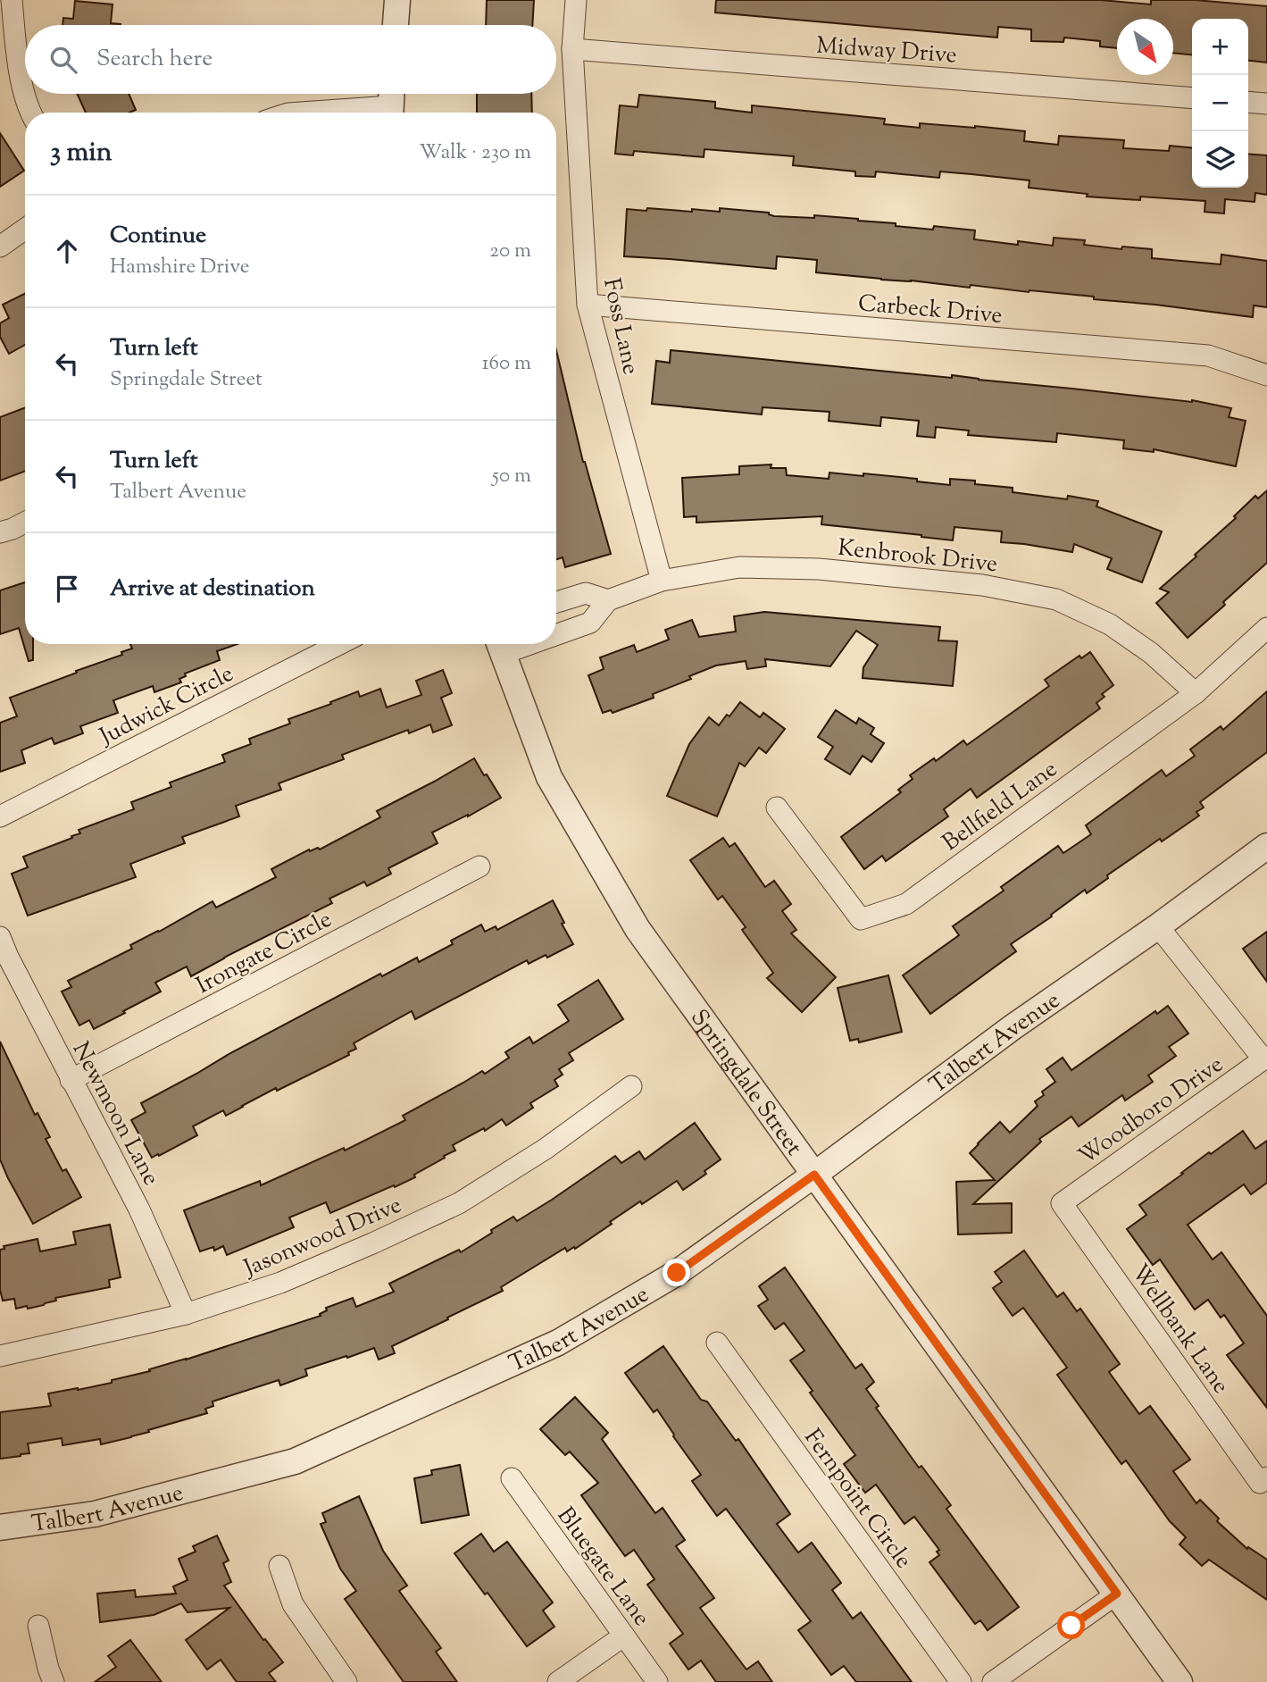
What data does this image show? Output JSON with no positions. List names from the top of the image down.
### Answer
{
  "streets": {
    "street": [
      "Midway Drive",
      "Carbeck Drive",
      "Foss Lane",
      "Kenbrook Drive",
      "Judwick Circle",
      "Bellfield Lane",
      "Irongate Circle",
      "Talbert Avenue",
      "Springdale Street",
      "Woodboro Drive",
      "Newmoon Lane",
      "Jasonwood Drive",
      "Wellbank Lane",
      "Fernpoint Circle",
      "Bluegate Lane"
    ]
  },
  "crossings": [
    ["Midway Drive", "Foss Lane"],
    ["Carbeck Drive", "Foss Lane"],
    ["Foss Lane", "Kenbrook Drive"],
    ["Kenbrook Drive", "Bellfield Lane"],
    ["Irongate Circle", "Newmoon Lane"],
    ["Talbert Avenue", "Springdale Street"],
    ["Woodboro Drive", "Wellbank Lane"],
    ["Newmoon Lane", "Jasonwood Drive"]
  ],
  "north": "bottom right",
  "page": {
    "map_buttons": ["+", "−"],
    "search": "Search here",
    "heading": ["3 min", "Walk · 230 m"],
    "list": [
      ["Continue", "Hamshire Drive", "20 m"],
      ["Turn left", "Springdale Street", "160 m"],
      ["Turn left", "Talbert Avenue", "50 m"],
      "Arrive at destination"
    ]
  }
}
